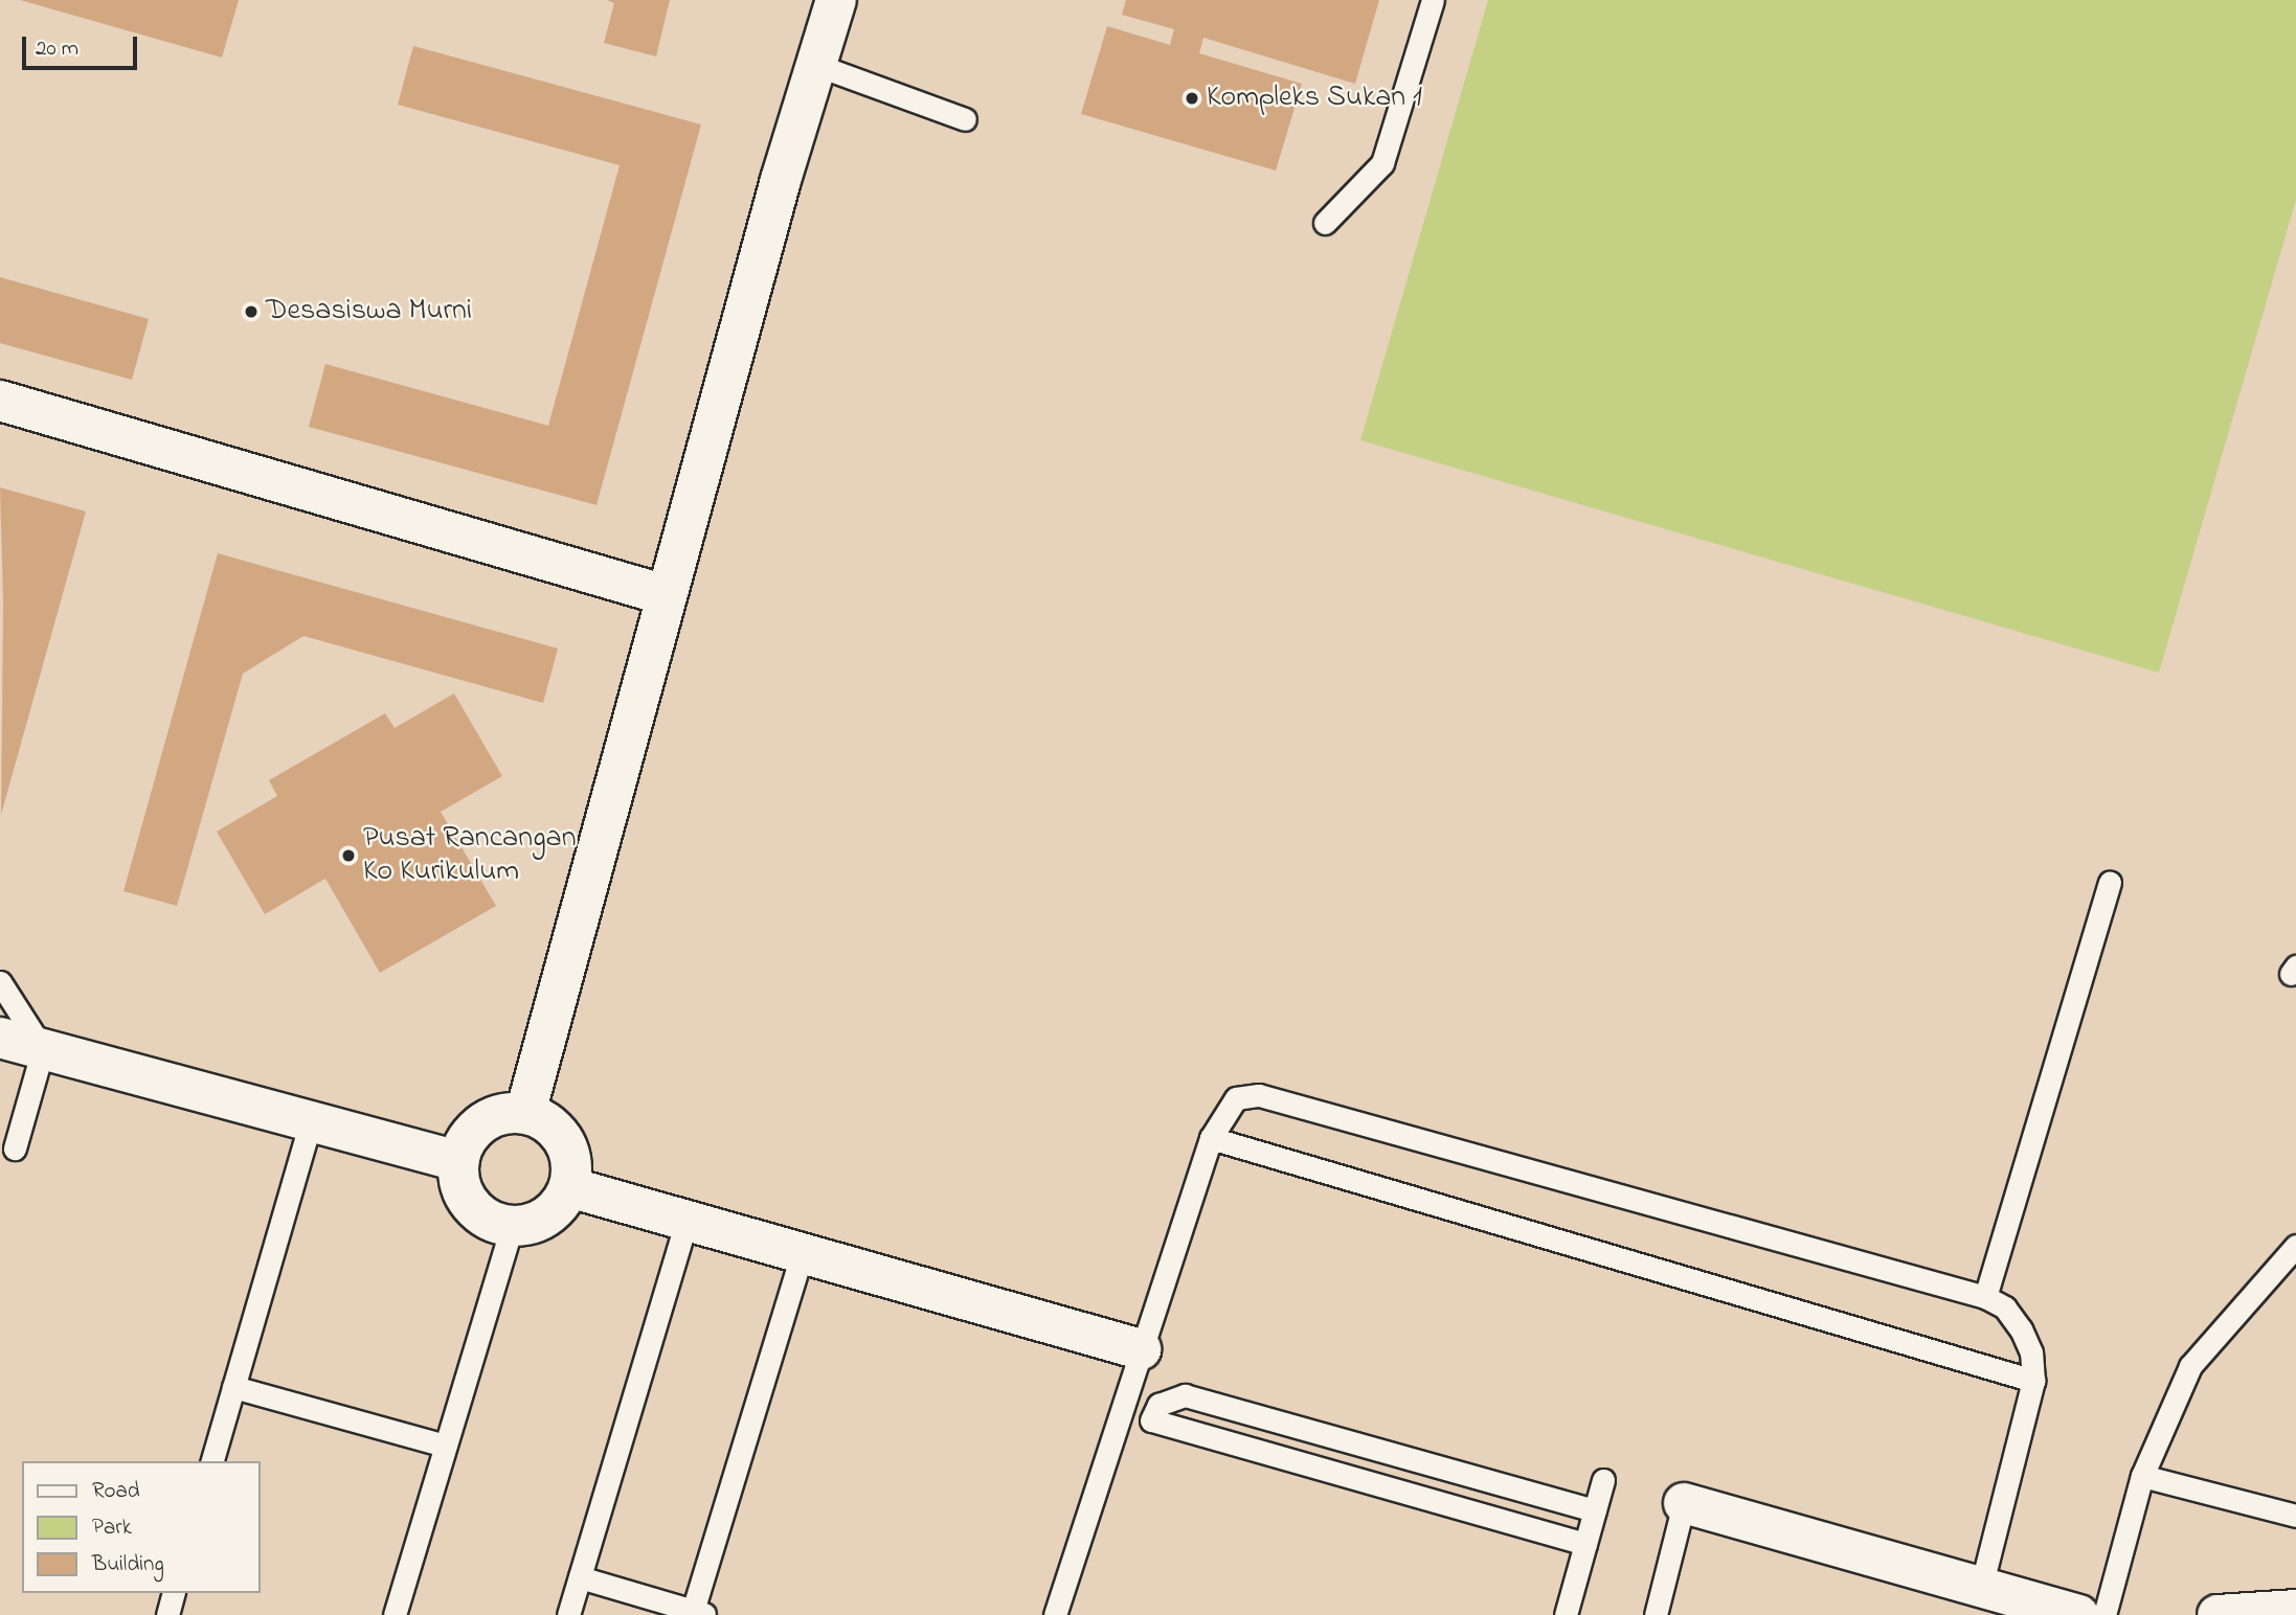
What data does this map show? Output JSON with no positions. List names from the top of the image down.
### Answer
{
  "places": ["Kompleks Sukan 1", "Desasiswa Murni", "Pusat Rancangan Ko Kurikulum"],
  "legend": ["Road", "Park", "Building"],
  "scale_bar": "20 m"
}
